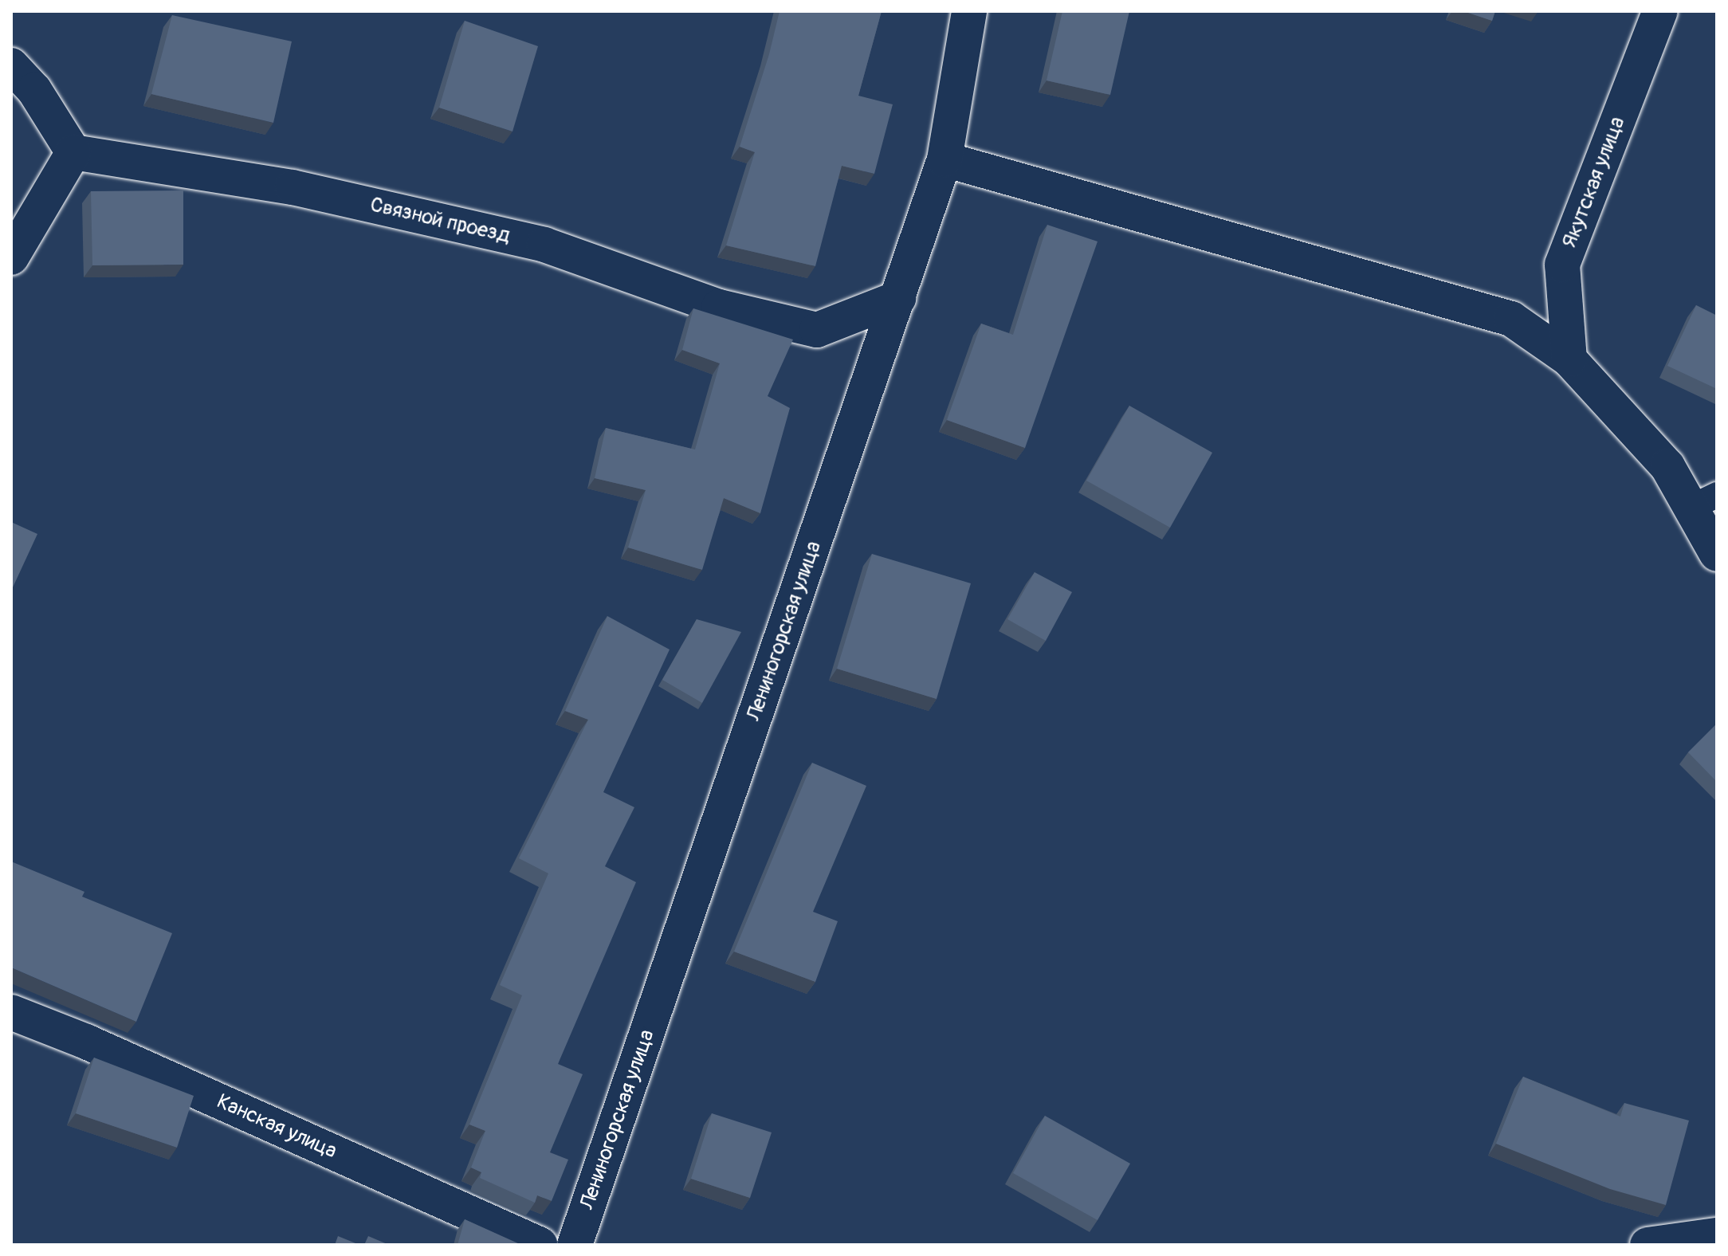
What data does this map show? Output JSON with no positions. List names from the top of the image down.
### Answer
{
  "streets": {
    "street": [
      "Якутская улица",
      "Связной проезд",
      "Лениногорская улица",
      "Канская улица"
    ]
  },
  "crossings": [
    ["Связной проезд", "Лениногорская улица"]
  ]
}
